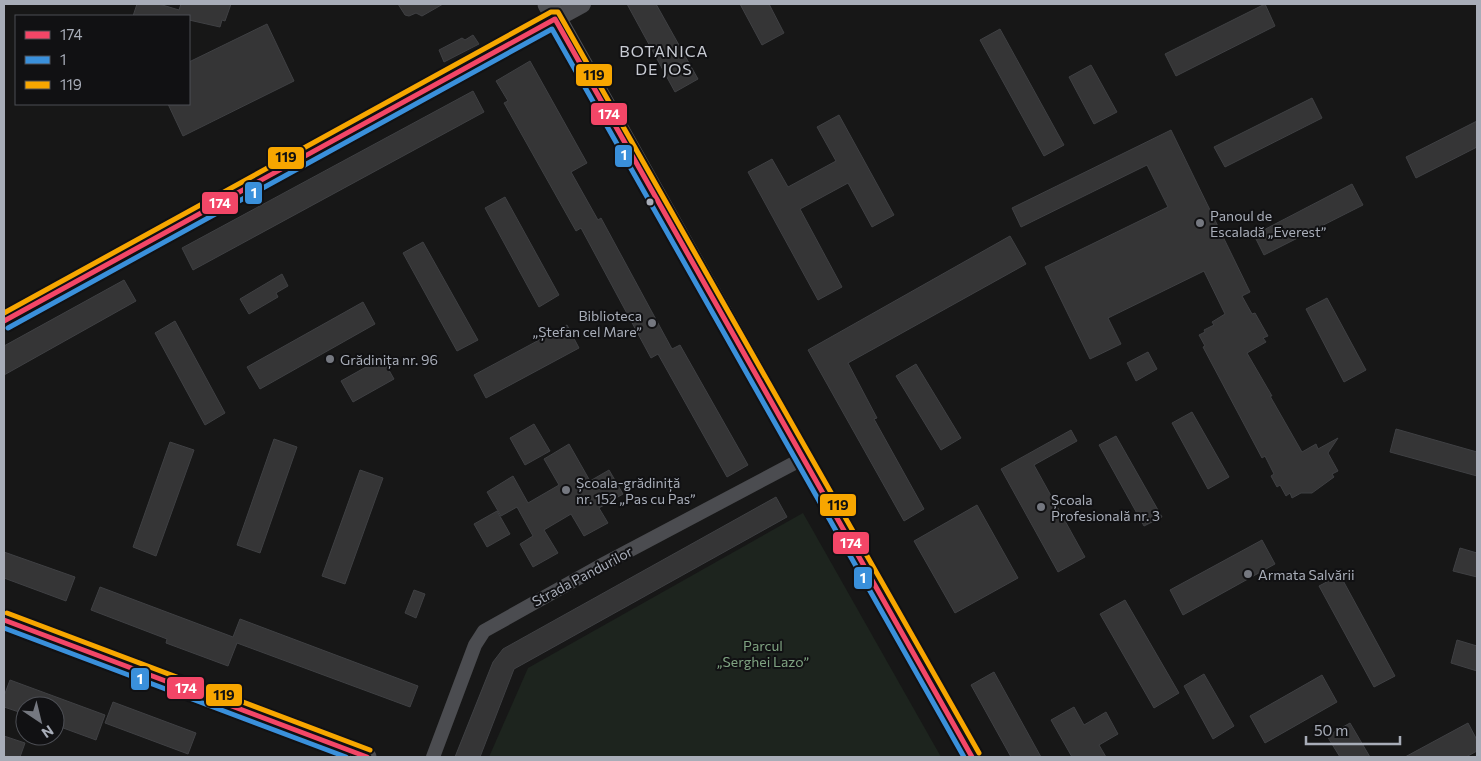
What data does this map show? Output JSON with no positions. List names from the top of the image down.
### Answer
{
  "streets": {
    "street": ["Strada Pandurilor"]
  },
  "districts": ["BOTANICA DE JOS"],
  "parks": ["Parcul „Serghei Lazo”"],
  "places": [
    "Panoul de Escaladă „Everest”",
    "Biblioteca „Ștefan cel Mare”",
    "Grădinița nr. 96",
    "Școala-grădiniță nr. 152 „Pas cu Pas”",
    "Școala Profesională nr. 3",
    "Armata Salvării"
  ],
  "lines": ["transit line 119", "transit line 174", "transit line 1"],
  "legend": ["174", "1", "119"],
  "scale_bar": "50 m",
  "north": "bottom right"
}
